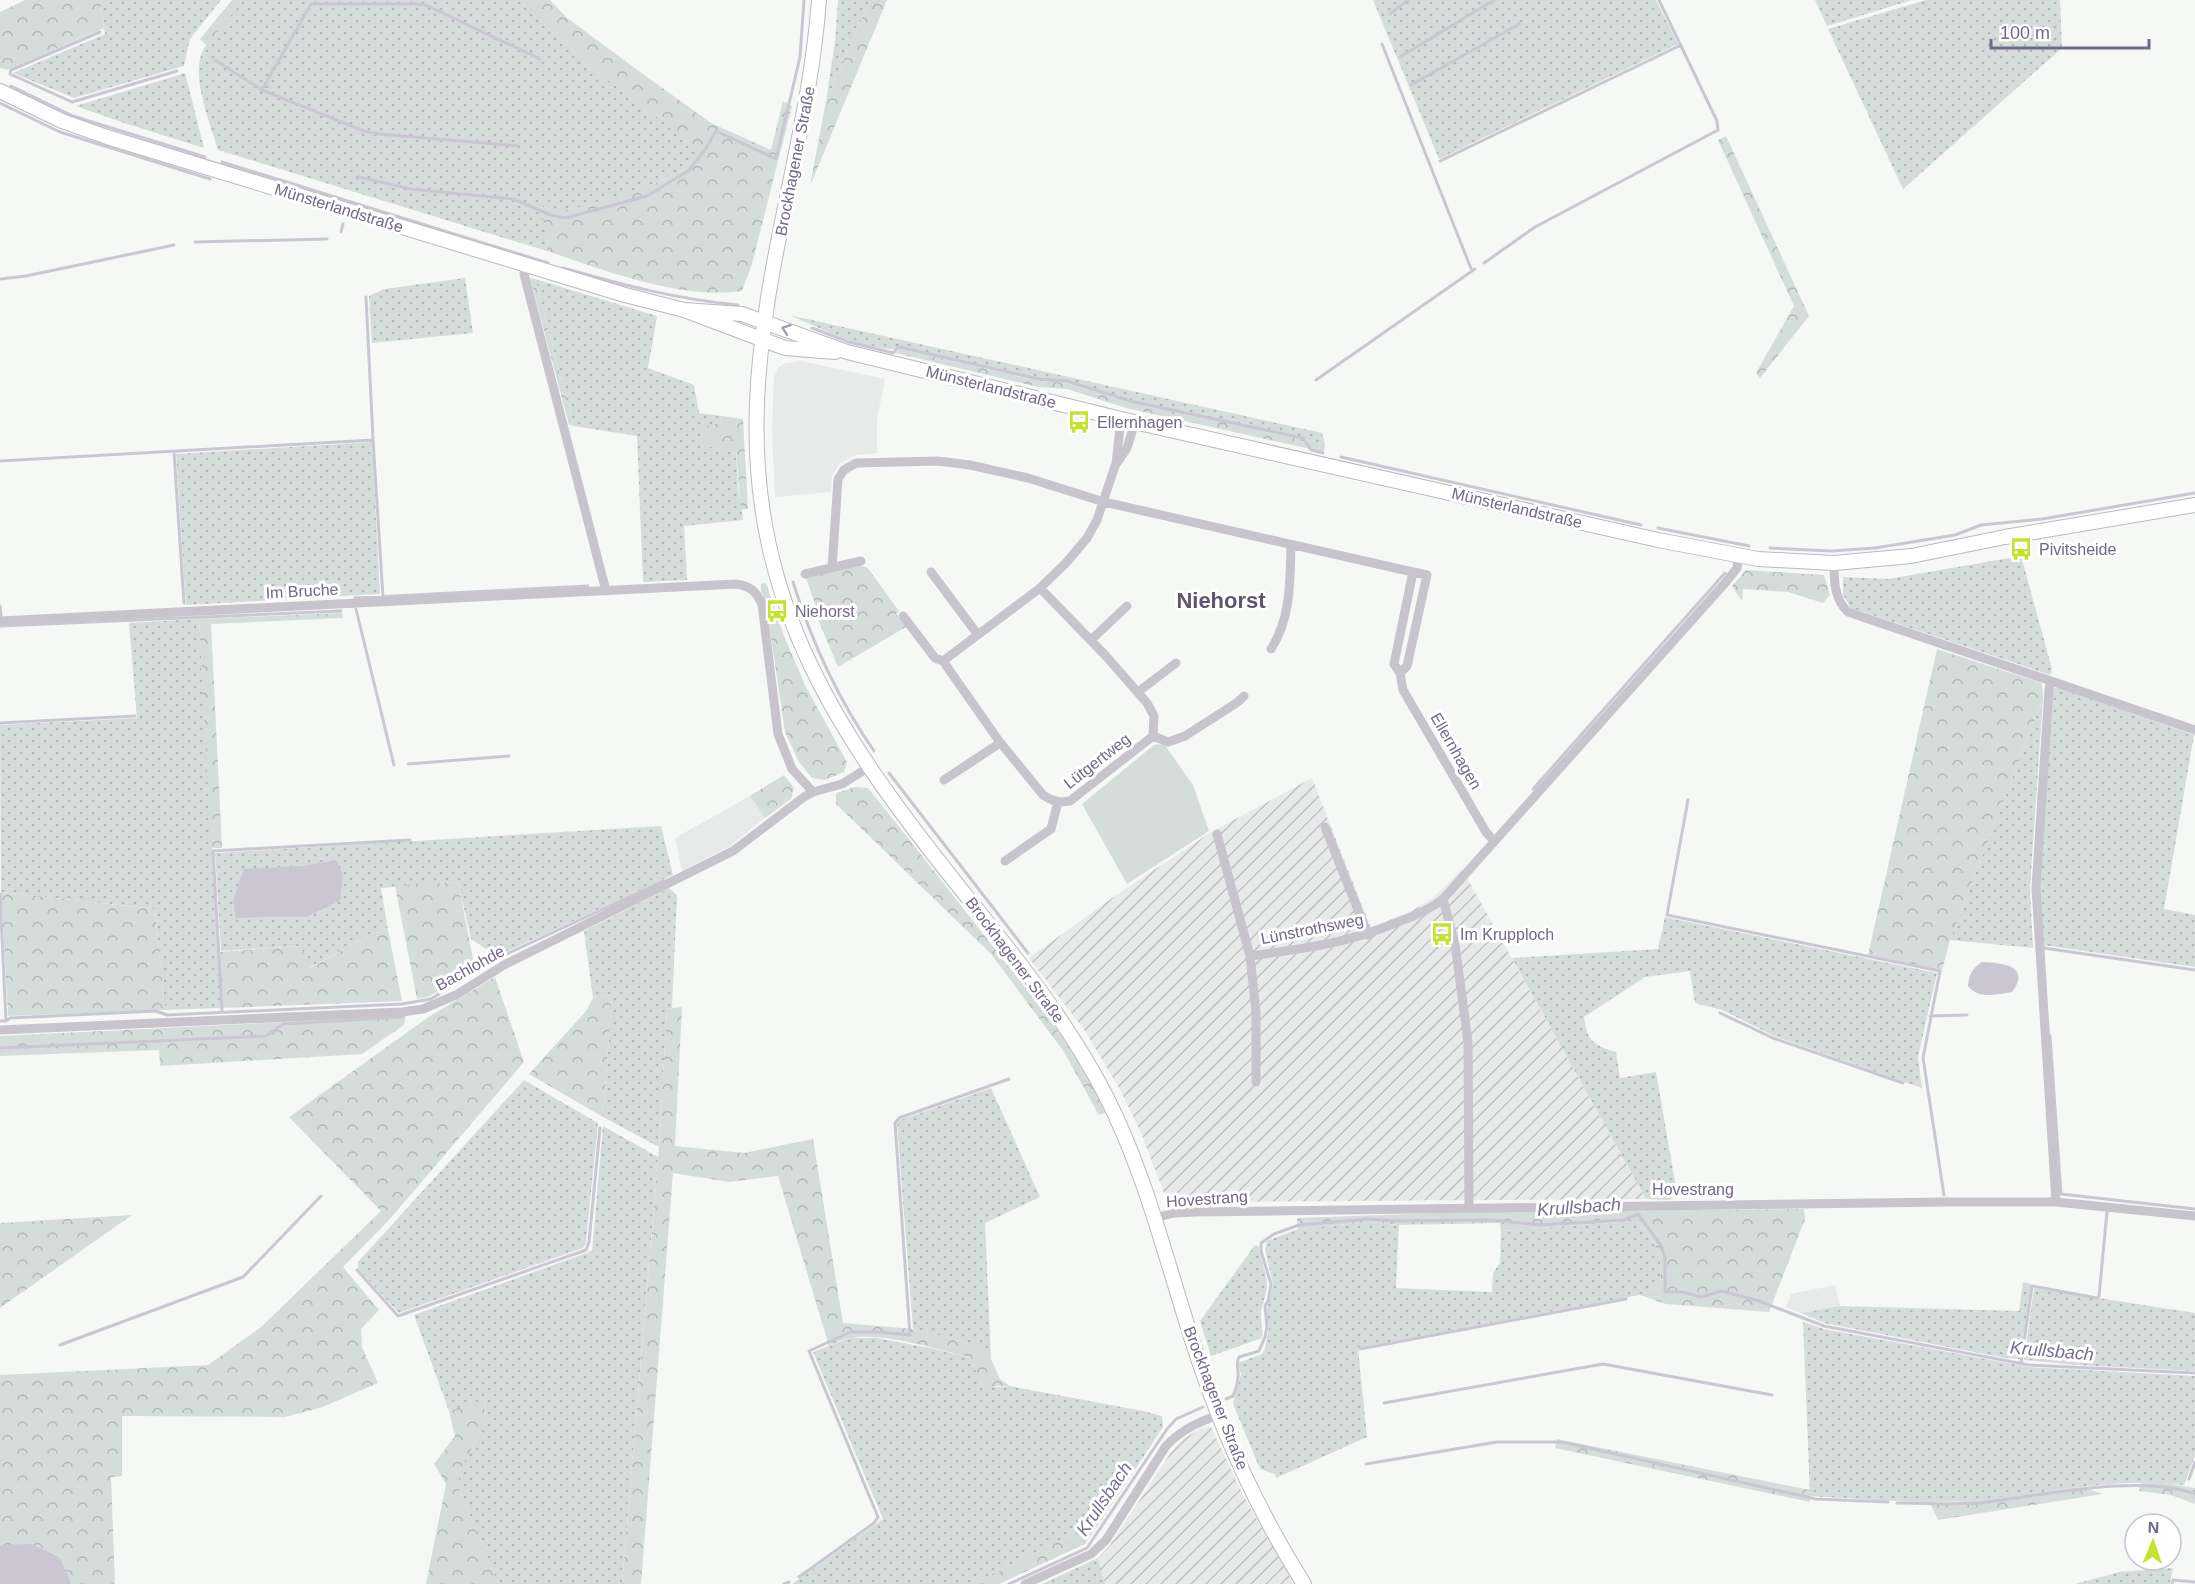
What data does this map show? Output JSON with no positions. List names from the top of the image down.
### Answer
{
  "streets": {
    "main road": ["Brockhagener Straße", "Münsterlandstraße"],
    "street": [
      "Im Bruche",
      "Ellernhagen",
      "Lütgertweg",
      "Lünstrothsweg",
      "Bachlohde",
      "Hovestrang"
    ]
  },
  "crossings": [
    ["Brockhagener Straße", "Münsterlandstraße"],
    ["Brockhagener Straße", "Bachlohde"],
    ["Brockhagener Straße", "Hovestrang"],
    ["Im Bruche", "Bachlohde"]
  ],
  "districts": ["Niehorst"],
  "water": ["Krullsbach"],
  "places": {
    "bus stop": [
      "Ellernhagen",
      "Pivitsheide",
      "Niehorst",
      "Im Krupploch"
    ]
  },
  "scale_bar": "100 m",
  "north": "top"
}
